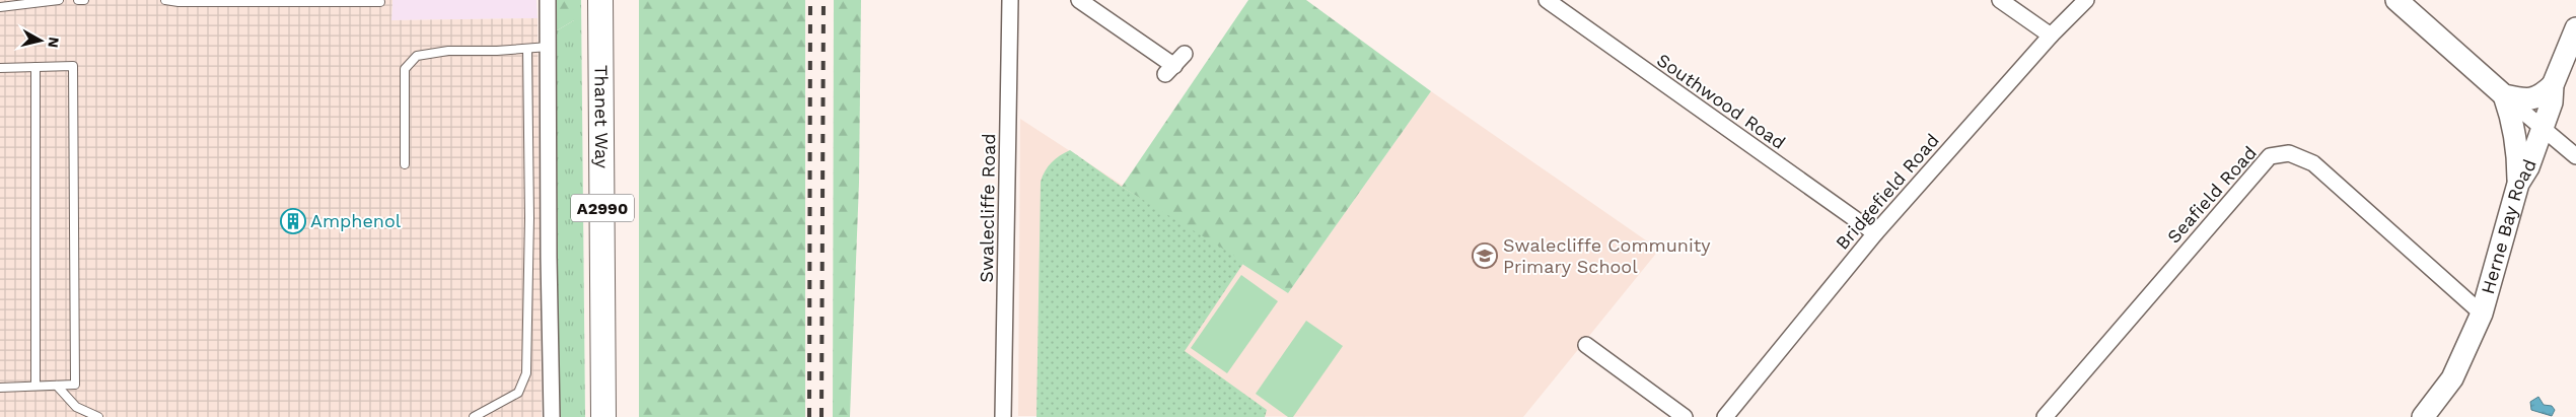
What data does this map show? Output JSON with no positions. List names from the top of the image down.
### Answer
{
  "streets": {
    "main road": ["Thanet Way", "A2990", "Herne Bay Road"],
    "street": [
      "Southwood Road",
      "Bridgefield Road",
      "Seafield Road",
      "Swalecliffe Road"
    ]
  },
  "crossings": [
    ["Southwood Road", "Bridgefield Road"],
    ["Seafield Road", "Herne Bay Road"]
  ],
  "places": {
    "building": ["Amphenol"],
    "school or university": ["Swalecliffe Community Primary School"]
  },
  "north": "right"
}
